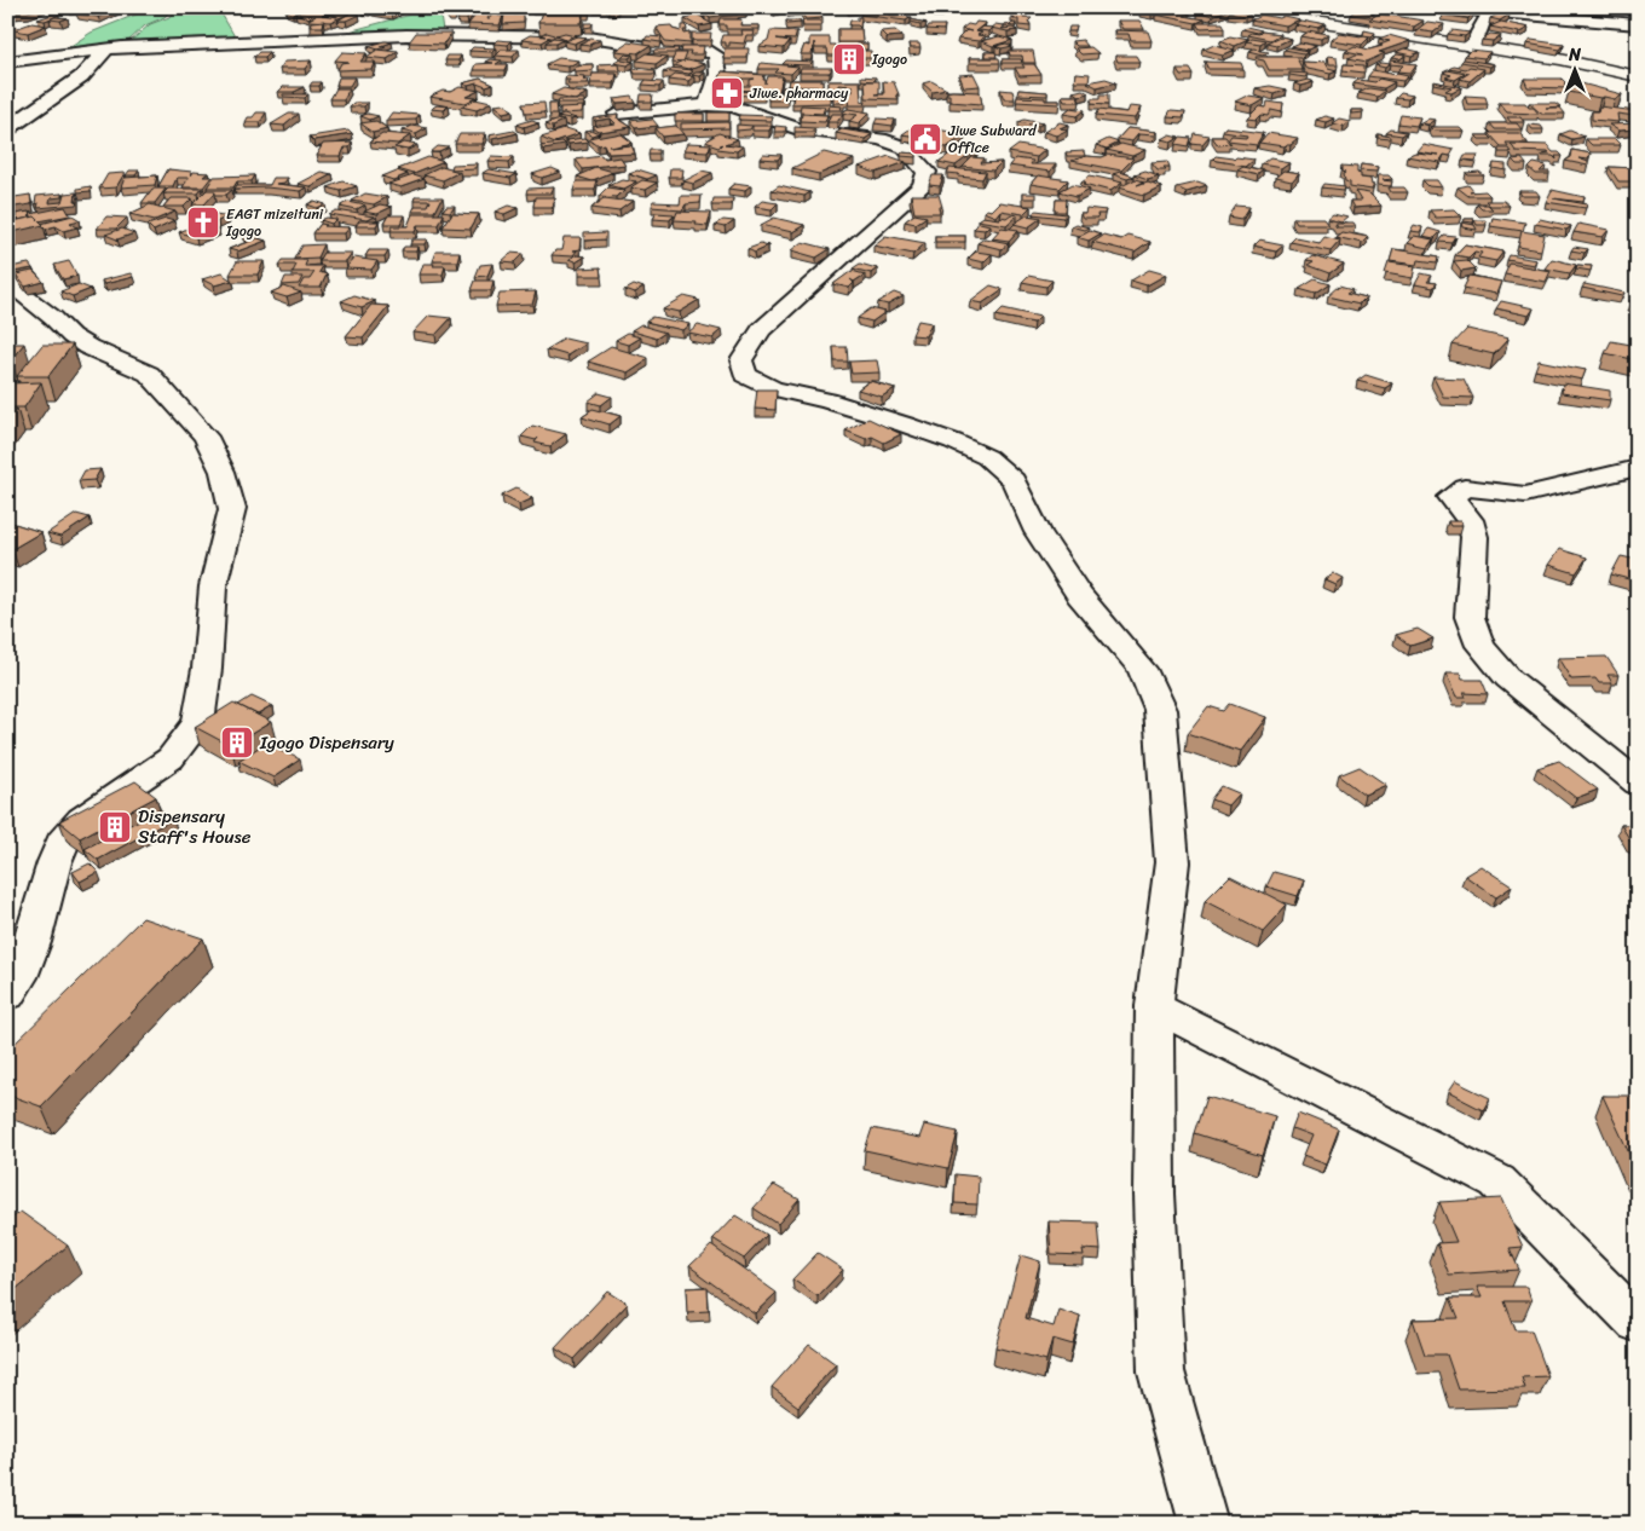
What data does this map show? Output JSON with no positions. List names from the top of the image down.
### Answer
{
  "places": {
    "building": ["Igogo", "Igogo Dispensary", "Dispensary Staff's House"],
    "pharmacy": ["Jiwe. pharmacy"],
    "public building": ["Jiwe Subward Office"],
    "church": ["EAGT mizeituni Igogo"]
  },
  "north": "top"
}
